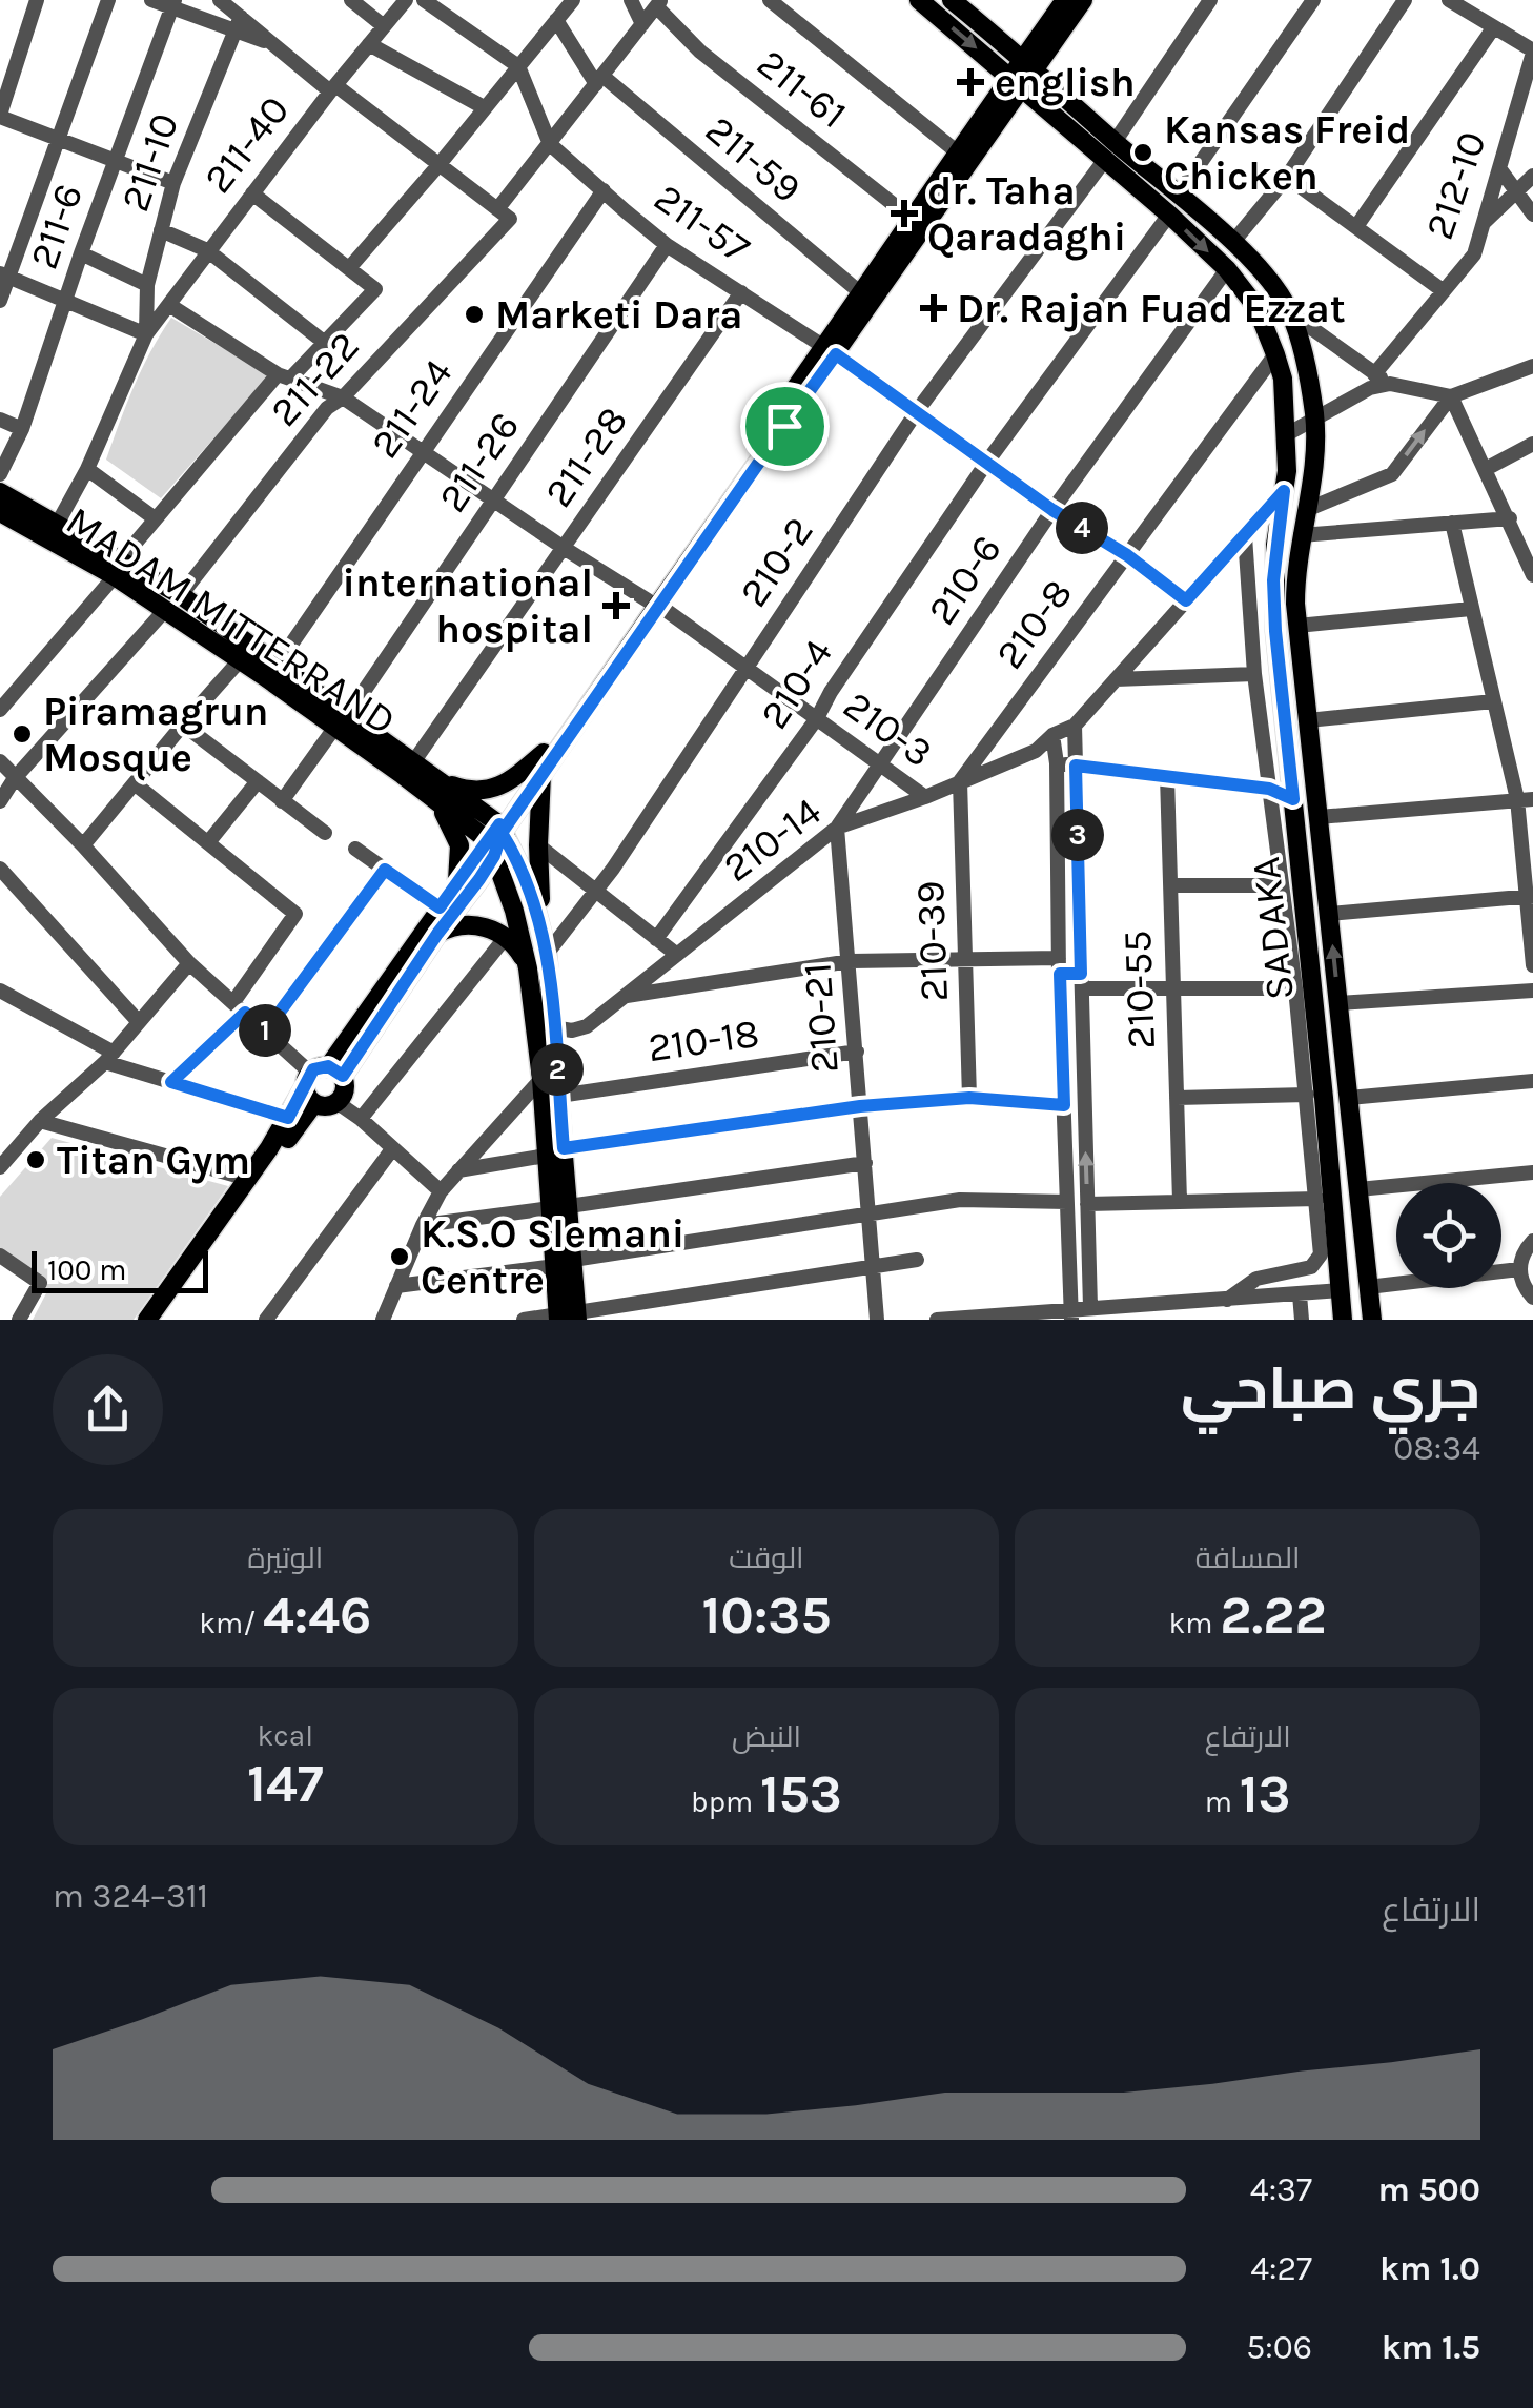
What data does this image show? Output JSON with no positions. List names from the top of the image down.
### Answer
{
  "streets": {
    "main road": ["MADAM MITTERRAND", "SADAKA"],
    "street": [
      "211-61",
      "211-40",
      "211-59",
      "211-10",
      "212-10",
      "211-57",
      "211-6",
      "211-22",
      "211-24",
      "211-28",
      "211-26",
      "210-2",
      "210-6",
      "210-8",
      "210-4",
      "210-3",
      "210-14",
      "210-39",
      "210-55",
      "210-21",
      "210-18"
    ]
  },
  "crossings": [
    ["211-61", "211-22"],
    ["211-40", "211-10"],
    ["211-40", "210-3"],
    ["211-59", "211-22"],
    ["211-57", "211-22"],
    ["211-57", "211-24"],
    ["211-57", "211-28"],
    ["211-57", "211-26"],
    ["211-57", "210-2"],
    ["211-57", "210-6"],
    ["211-57", "210-8"],
    ["211-57", "210-4"],
    ["211-22", "MADAM MITTERRAND"],
    ["211-22", "210-3"],
    ["211-24", "MADAM MITTERRAND"],
    ["211-24", "210-3"],
    ["211-28", "MADAM MITTERRAND"],
    ["211-28", "210-3"],
    ["211-26", "MADAM MITTERRAND"],
    ["211-26", "210-3"],
    ["210-2", "210-3"],
    ["210-2", "SADAKA"],
    ["210-6", "210-3"],
    ["210-6", "210-14"],
    ["210-6", "SADAKA"],
    ["210-6", "210-21"],
    ["210-8", "210-14"],
    ["210-8", "SADAKA"],
    ["210-8", "210-39"],
    ["210-4", "210-3"],
    ["210-4", "SADAKA"],
    ["210-3", "210-14"],
    ["210-14", "210-39"],
    ["210-14", "210-21"],
    ["210-21", "210-18"]
  ],
  "places": {
    "health": [
      "english",
      "dr. Taha Qaradaghi",
      "Dr. Rajan Fuad Ezzat",
      "international hospital"
    ],
    "other": [
      "Kansas Freid Chicken",
      "Marketi Dara",
      "Piramagrun Mosque",
      "Titan Gym",
      "K.S.O Slemani Centre"
    ]
  },
  "scale_bar": "100 m",
  "page": {
    "pins": [
      "4",
      "3",
      "1",
      "2"
    ],
    "scale": "100 m",
    "heading": ["جري صباحي", "08:34"],
    "stats": [
      ["المسافة", "2.22 km"],
      ["الوقت", "10:35"],
      ["الوتيرة", "4:46 /km"],
      ["الارتفاع", "13 m"],
      ["النبض", "153 bpm"],
      ["kcal", "147"]
    ],
    "chart": ["الارتفاع", "311–324 m"],
    "list": [
      {
        "name": "500 m",
        "note": "4:37"
      },
      {
        "name": "1.0 km",
        "note": "4:27"
      },
      {
        "name": "1.5 km",
        "note": "5:06"
      }
    ]
  }
}
